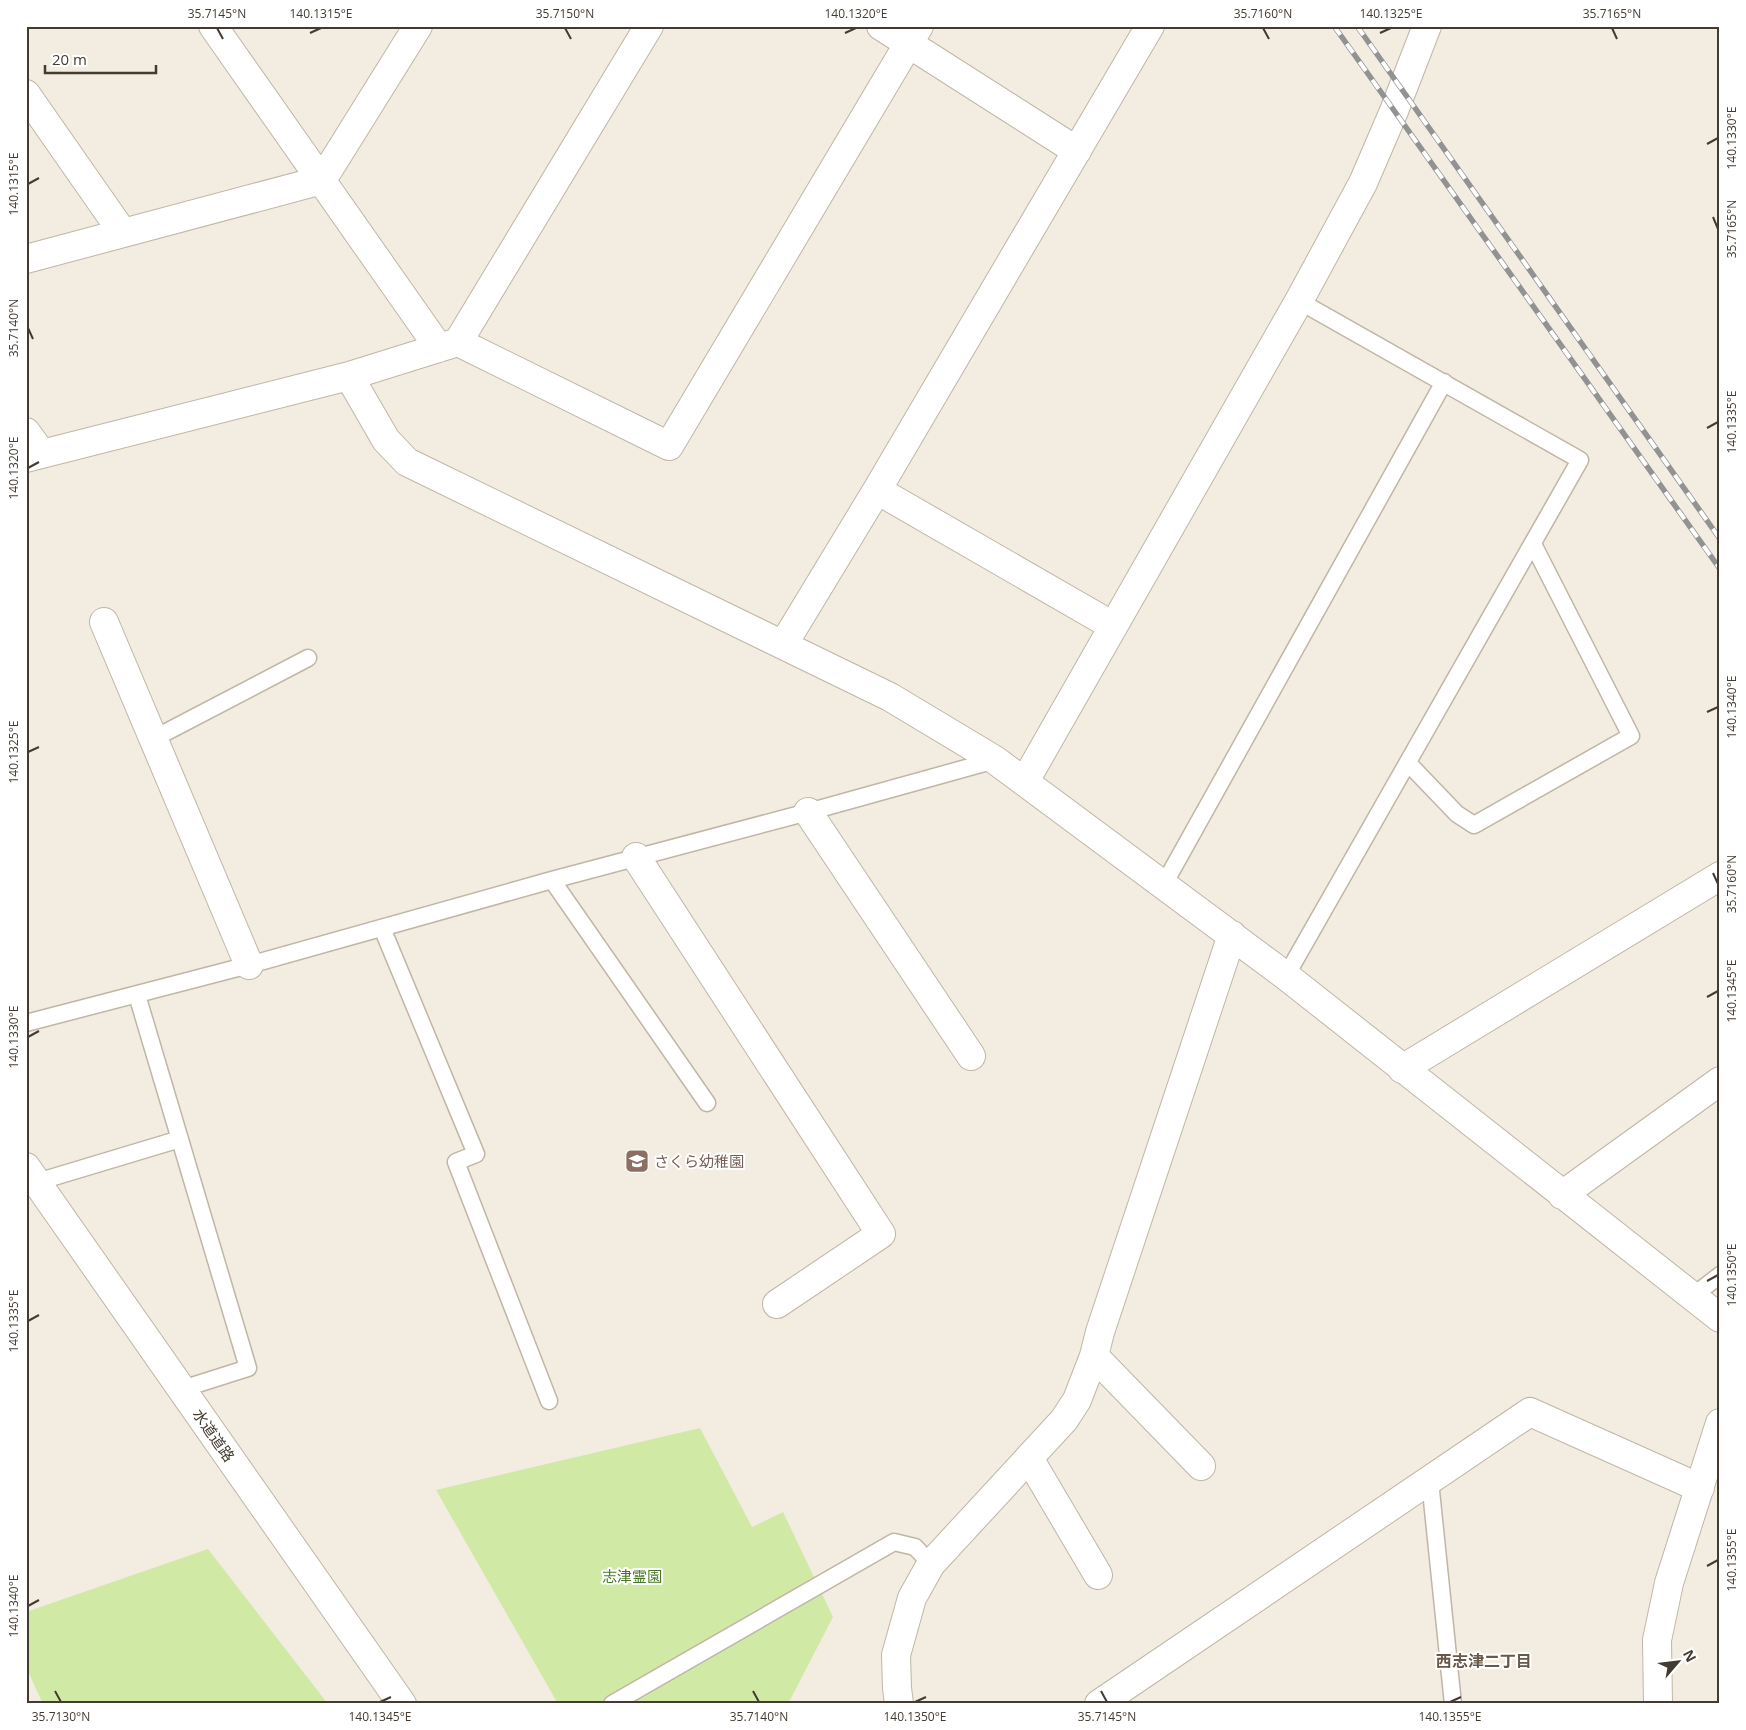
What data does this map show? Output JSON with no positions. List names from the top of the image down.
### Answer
{
  "streets": {
    "street": ["水道道路"]
  },
  "districts": ["西志津二丁目"],
  "parks": ["志津霊園"],
  "places": {
    "school or university": ["さくら幼稚園"]
  },
  "scale_bar": "20 m",
  "north": "top right",
  "coordinates": [
    "35.7145°N",
    "140.1315°E",
    "35.7150°N",
    "140.1320°E",
    "35.7160°N",
    "140.1325°E",
    "35.7165°N",
    "140.1330°E",
    "35.7140°N",
    "140.1335°E",
    "140.1340°E",
    "140.1345°E",
    "140.1350°E",
    "140.1355°E",
    "35.7130°N"
  ]
}
